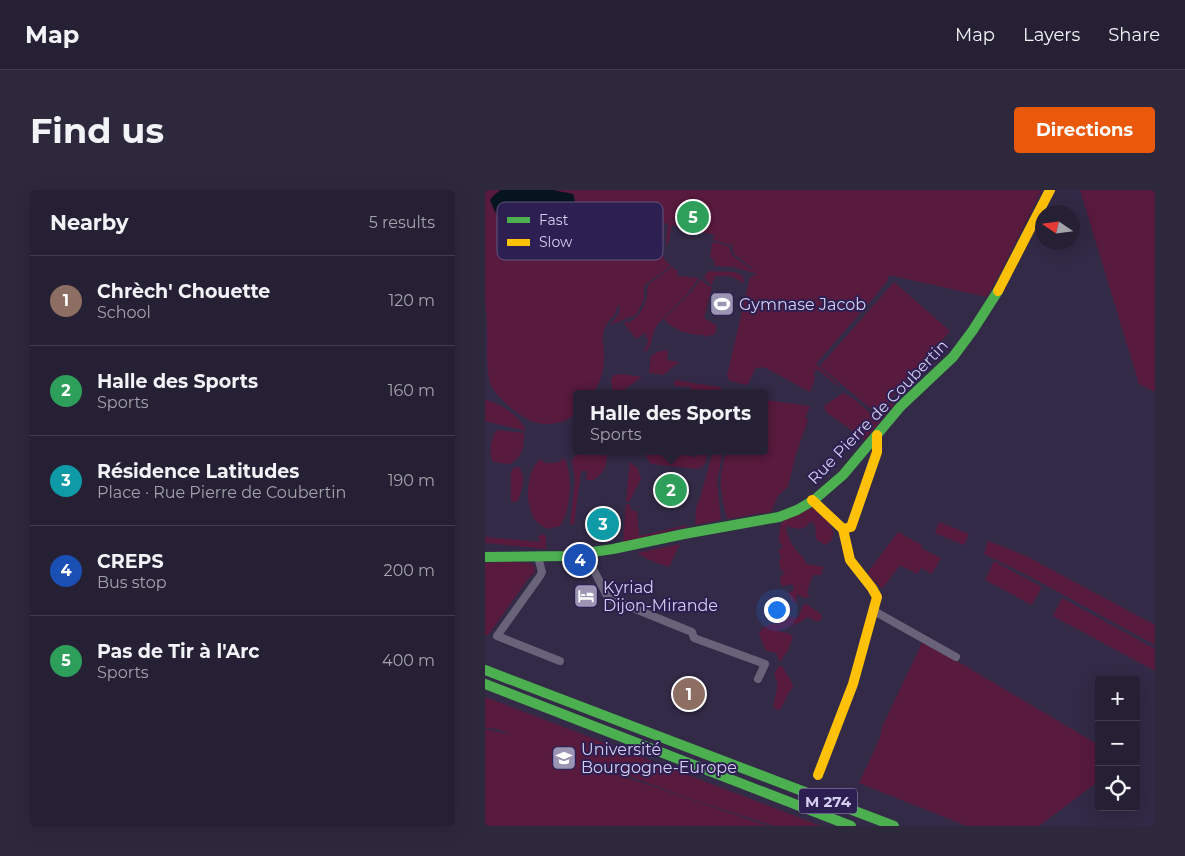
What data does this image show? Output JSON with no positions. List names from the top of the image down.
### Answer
{
  "streets": {
    "main road": ["Rue Pierre de Coubertin", "M 274"]
  },
  "places": {
    "sports": ["Gymnase Jacob"],
    "hotel": ["Kyriad Dijon-Mirande"],
    "school or university": ["Université Bourgogne-Europe"]
  },
  "legend": ["Fast", "Slow"],
  "north": "left",
  "page": {
    "header": "Map",
    "nav": ["Map", "Layers", "Share"],
    "buttons": "Directions",
    "title": "Find us",
    "heading": ["Nearby", "5 results"],
    "pins": [
      "5",
      "2",
      "3",
      "4",
      "1"
    ],
    "list": [
      {
        "mark": "1",
        "name": "Chrèch' Chouette",
        "note": "School",
        "value": "120 m"
      },
      {
        "mark": "2",
        "name": "Halle des Sports",
        "note": "Sports",
        "value": "160 m"
      },
      {
        "mark": "3",
        "name": "Résidence Latitudes",
        "note": "Place · Rue Pierre de Coubertin",
        "value": "190 m"
      },
      {
        "mark": "4",
        "name": "CREPS",
        "note": "Bus stop",
        "value": "200 m"
      },
      {
        "mark": "5",
        "name": "Pas de Tir à l'Arc",
        "note": "Sports",
        "value": "400 m"
      }
    ],
    "popup": ["Halle des Sports", "Sports"],
    "map_buttons": ["+", "−"]
  }
}
